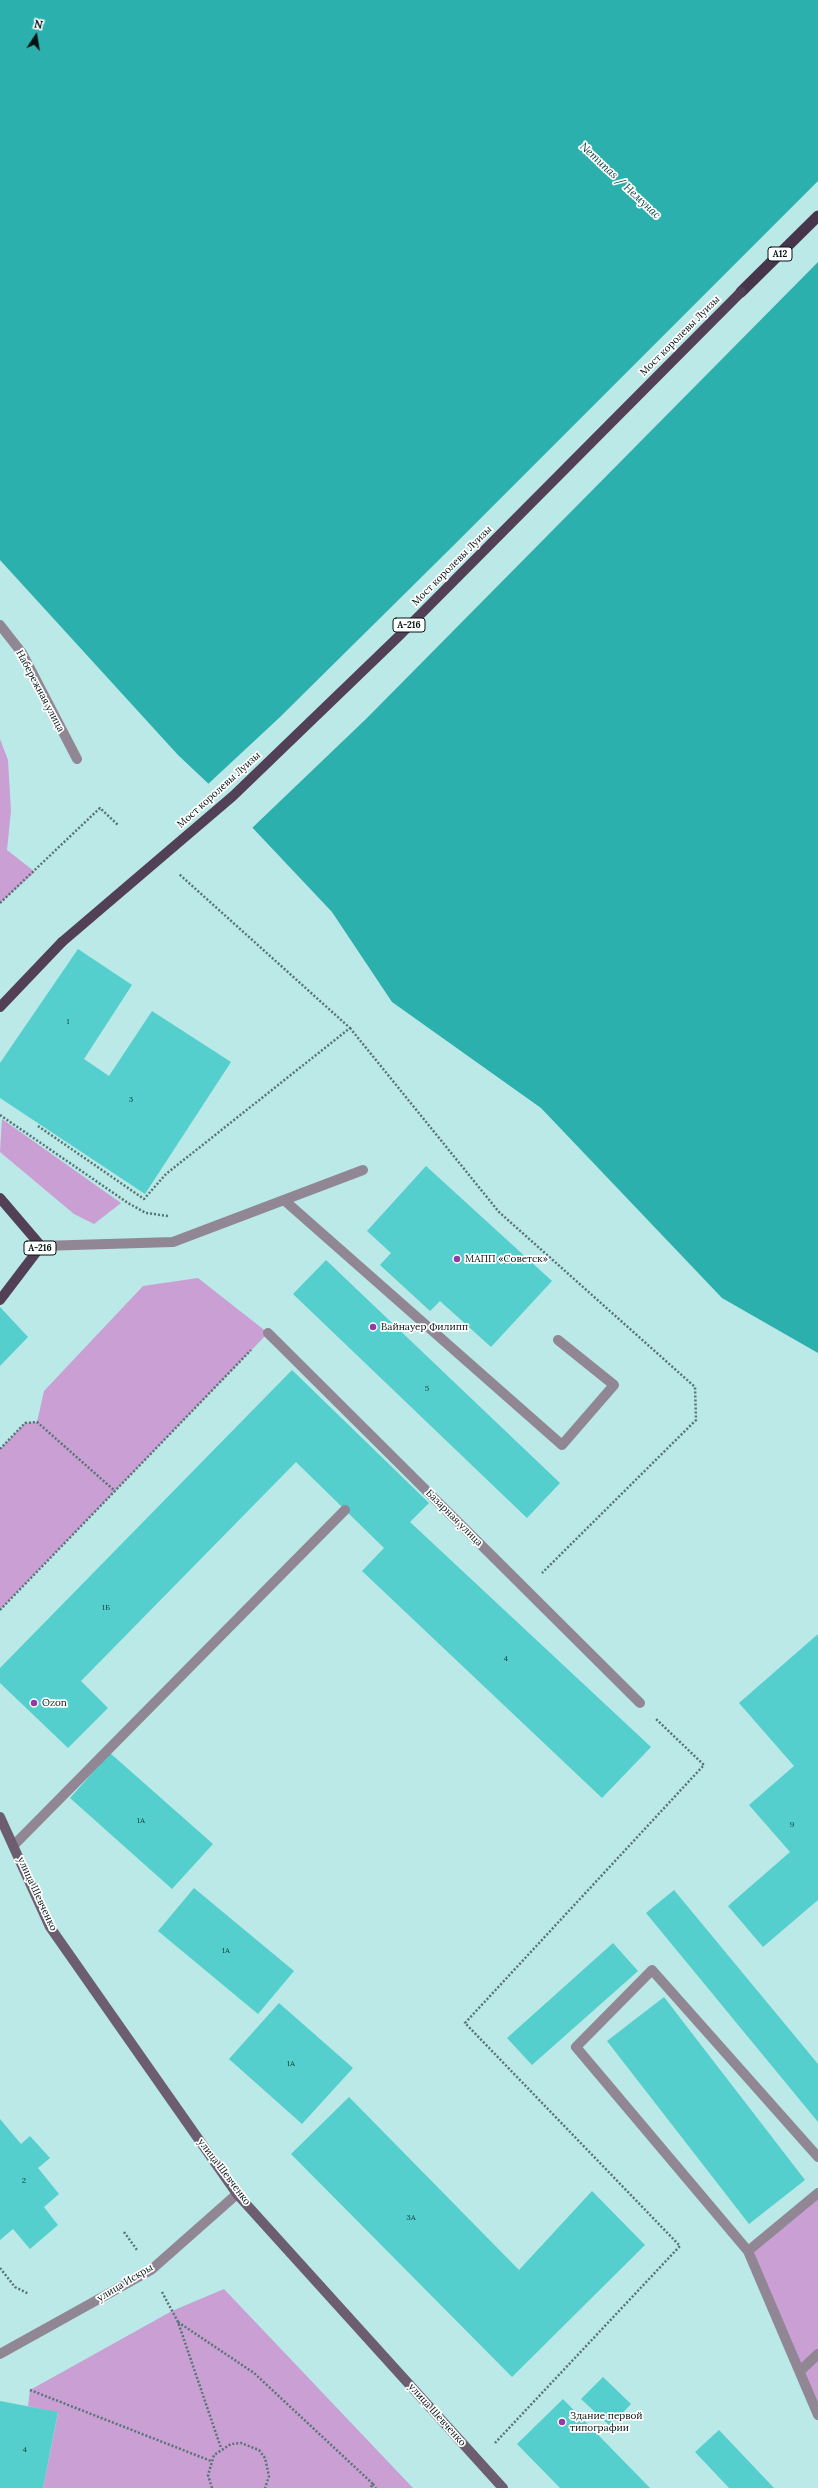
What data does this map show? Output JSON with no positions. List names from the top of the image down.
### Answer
{
  "streets": {
    "highway": ["A12"],
    "main road": ["Мост королевы Луизы", "А-216", "улица Шевченко"],
    "street": ["Набережная улица", "Базарная улица", "улица Искры"]
  },
  "crossings": [
    ["A12", "Мост королевы Луизы"],
    ["улица Шевченко", "улица Искры"]
  ],
  "water": ["Nemunas / Немунас"],
  "places": [
    "МАПП «Советск»",
    "Вайнауер Филипп",
    "Ozon",
    "Здание первой типографии"
  ],
  "house_numbers": [
    "1",
    "3",
    "5",
    "1Б",
    "4",
    "1А",
    "9",
    "1А",
    "1А",
    "2",
    "3А",
    "4"
  ],
  "north": "top"
}
